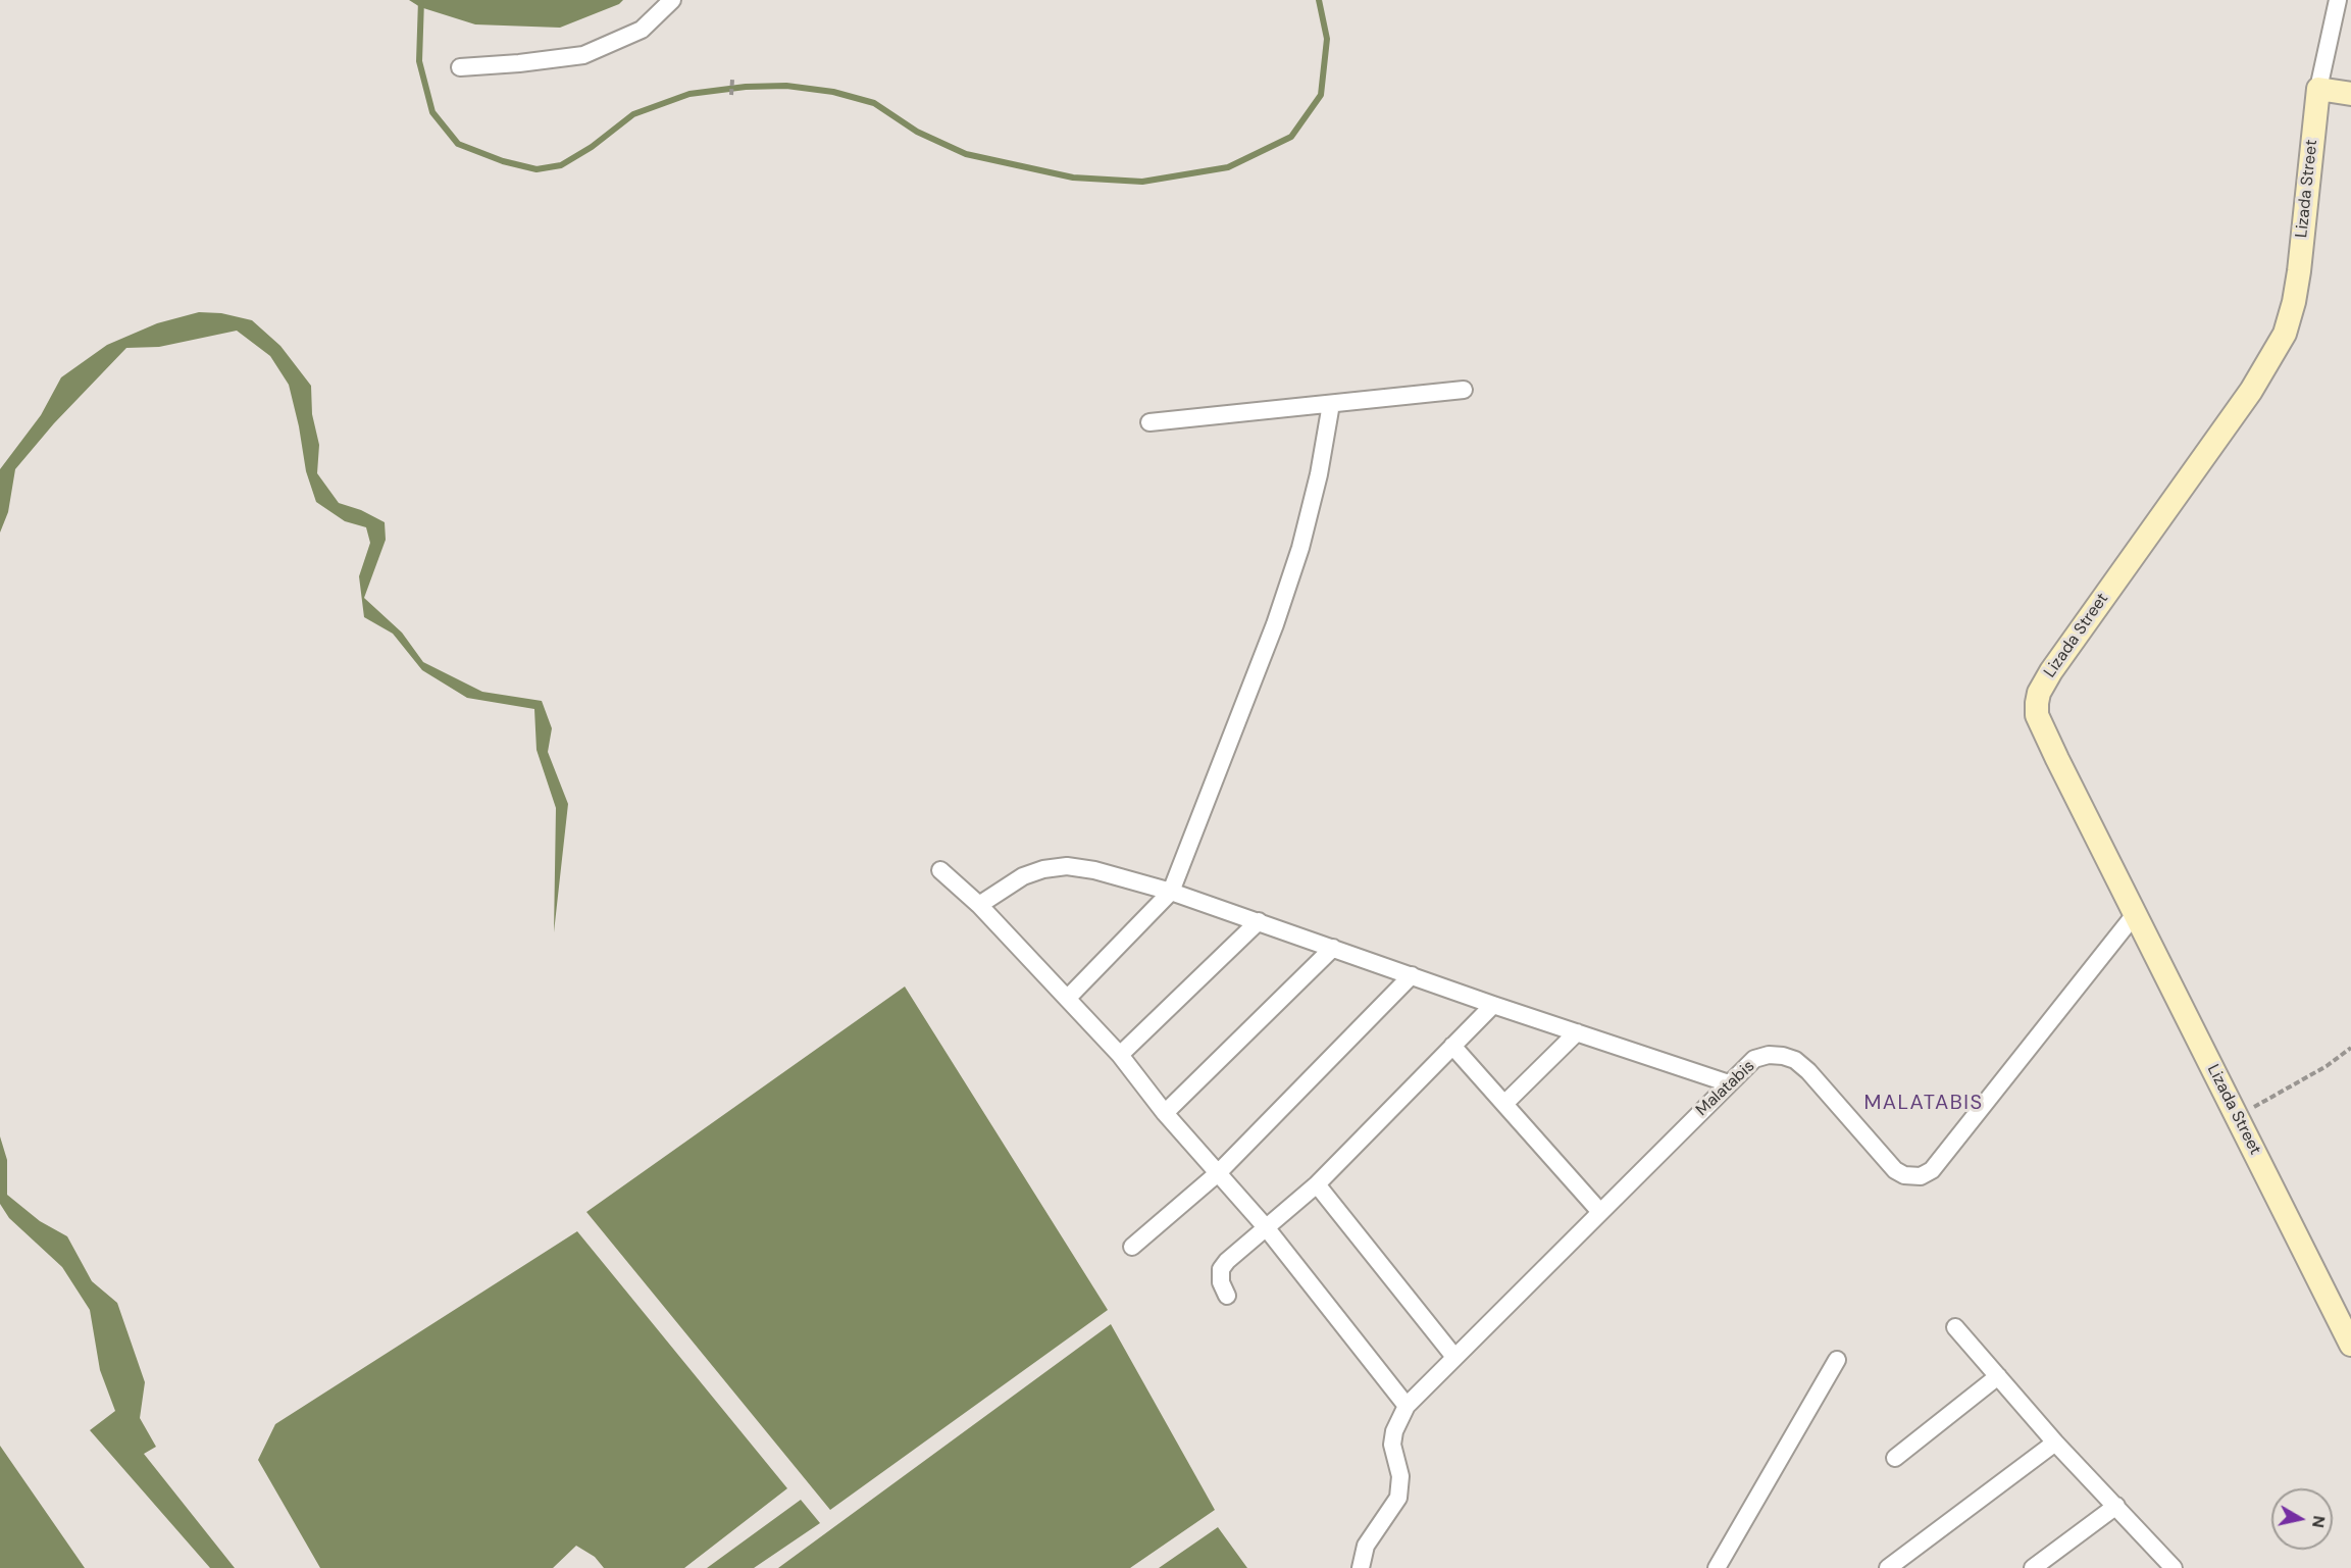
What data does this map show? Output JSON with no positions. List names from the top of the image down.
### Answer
{
  "streets": {
    "street": ["Lizada Street", "Malatabis"]
  },
  "crossings": [
    ["Lizada Street", "Malatabis"]
  ],
  "districts": ["MALATABIS"],
  "north": "right"
}
